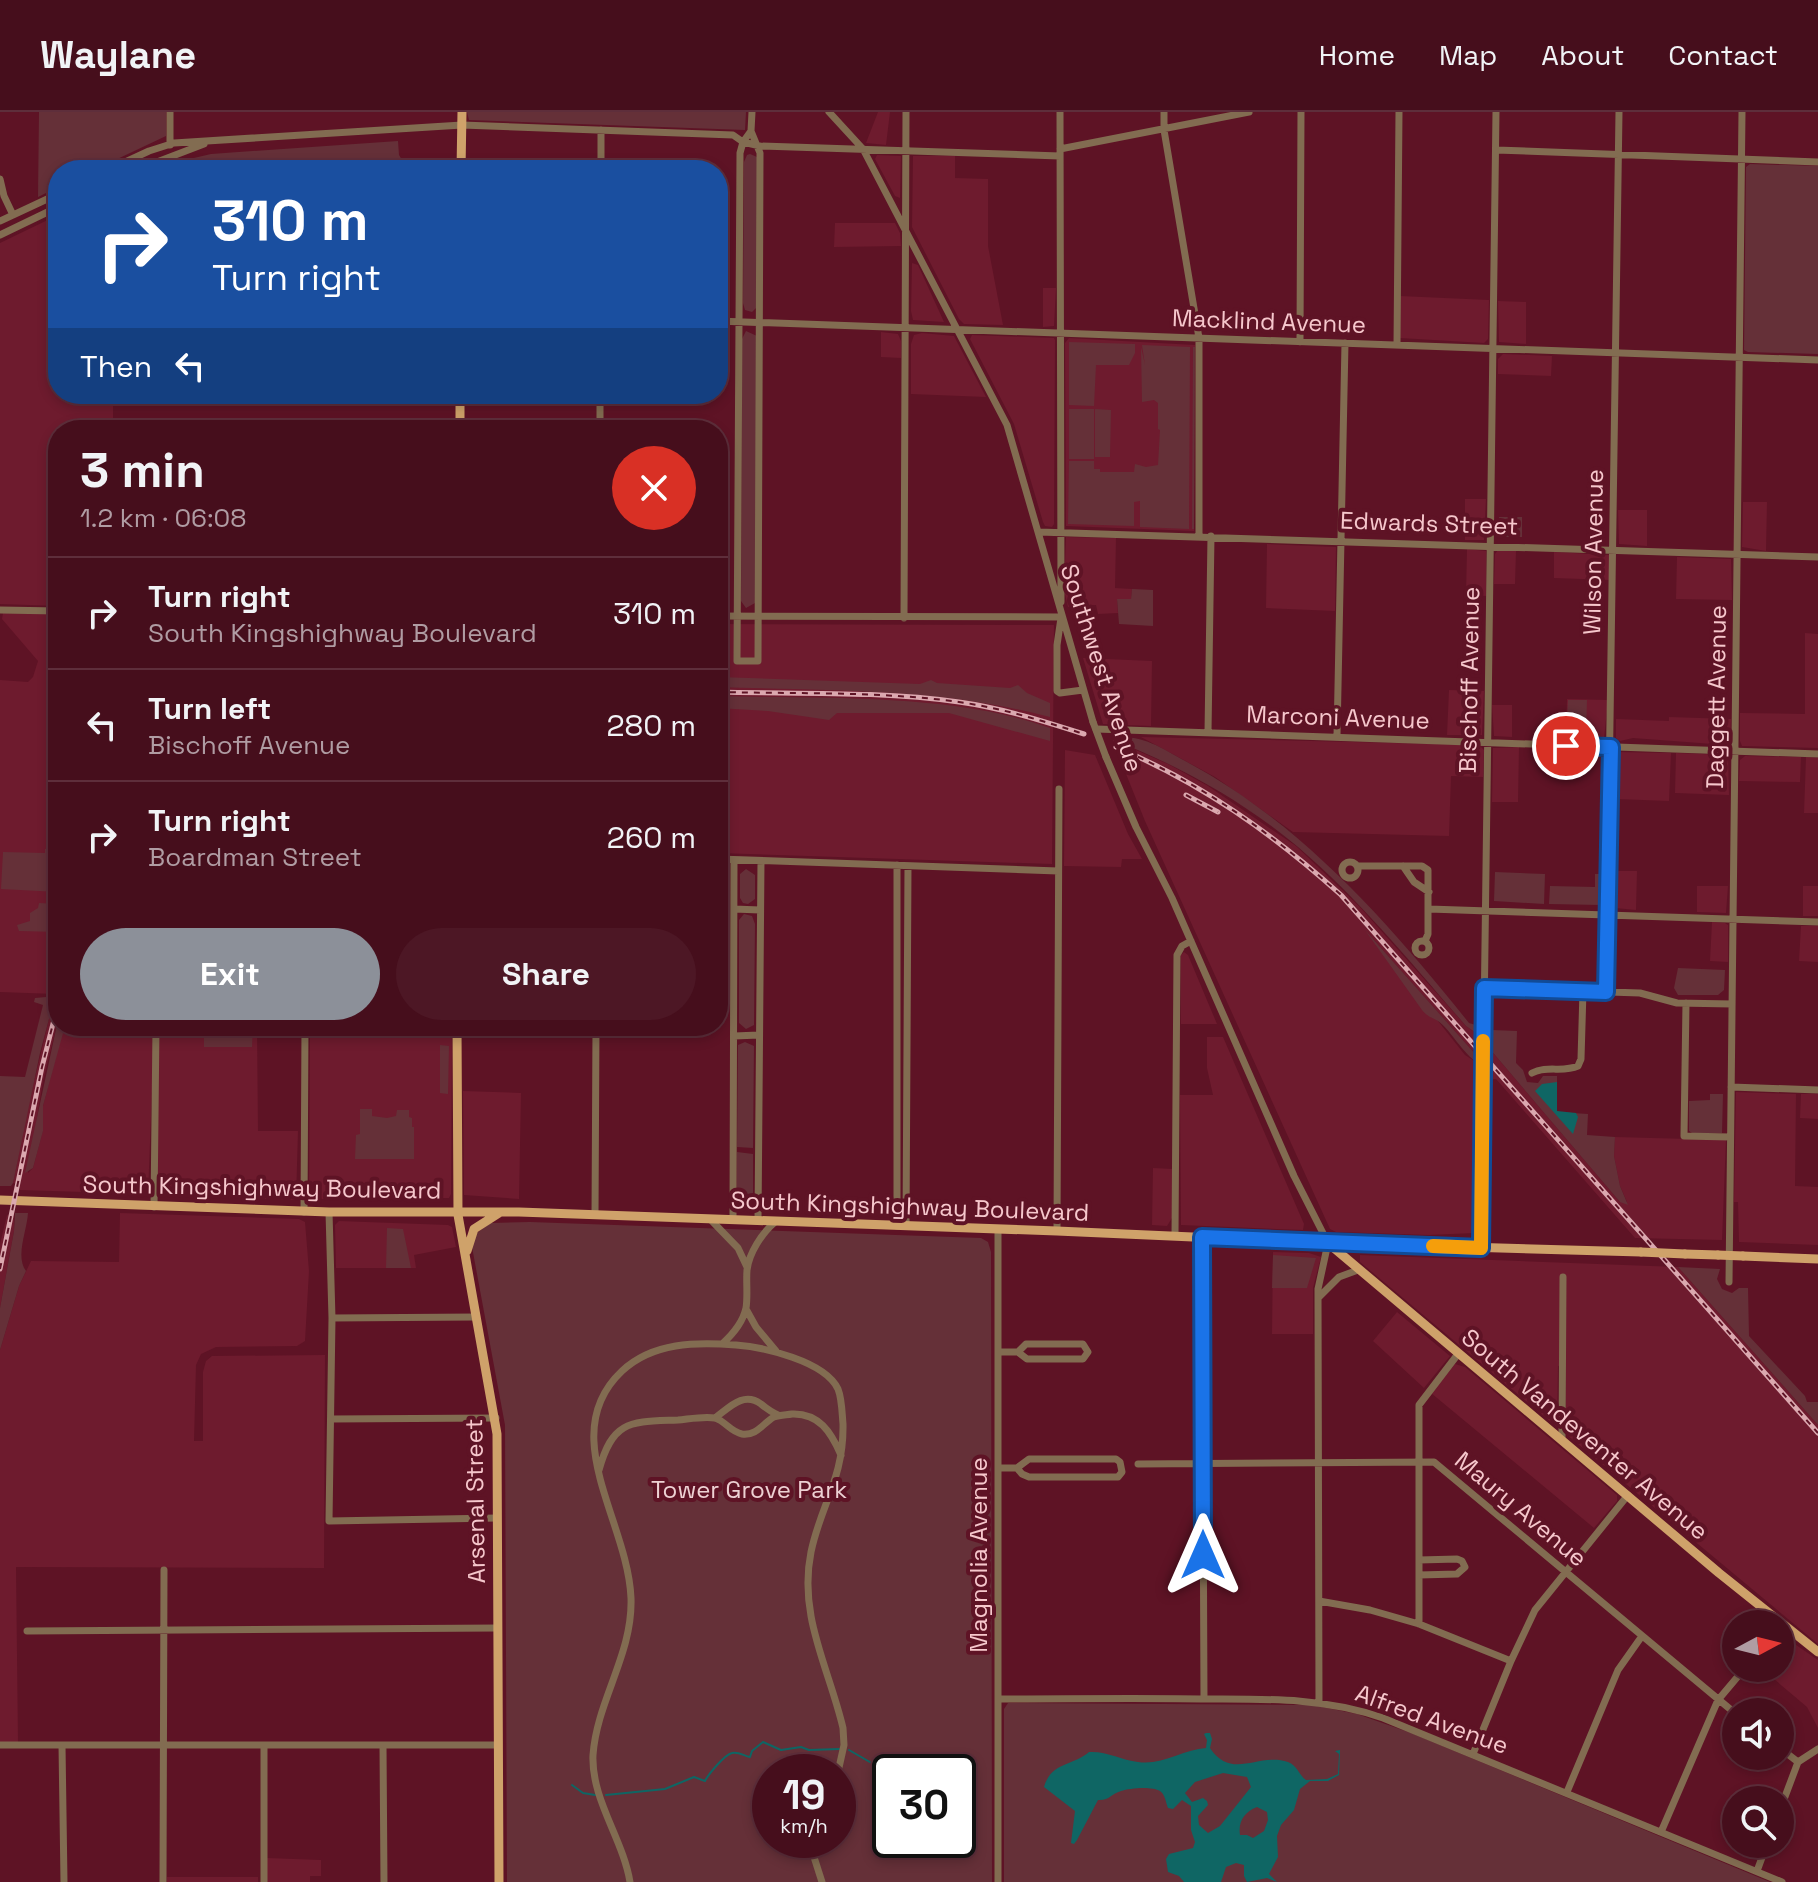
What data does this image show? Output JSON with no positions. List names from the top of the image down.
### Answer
{
  "streets": {
    "main road": ["South Kingshighway Boulevard", "South Vandeventer Avenue", "Arsenal Street"],
    "street": [
      "Macklind Avenue",
      "Edwards Street",
      "Wilson Avenue",
      "Southwest Avenue",
      "Bischoff Avenue",
      "Daggett Avenue",
      "Marconi Avenue",
      "Maury Avenue",
      "Magnolia Avenue",
      "Alfred Avenue"
    ]
  },
  "crossings": [
    ["Macklind Avenue", "Wilson Avenue"],
    ["Macklind Avenue", "Southwest Avenue"],
    ["Macklind Avenue", "Bischoff Avenue"],
    ["Macklind Avenue", "Daggett Avenue"],
    ["Edwards Street", "Wilson Avenue"],
    ["Edwards Street", "Southwest Avenue"],
    ["Edwards Street", "Bischoff Avenue"],
    ["Edwards Street", "Daggett Avenue"],
    ["Wilson Avenue", "Marconi Avenue"],
    ["Southwest Avenue", "Marconi Avenue"],
    ["Southwest Avenue", "South Kingshighway Boulevard"],
    ["Southwest Avenue", "South Vandeventer Avenue"],
    ["Bischoff Avenue", "Marconi Avenue"],
    ["Bischoff Avenue", "South Kingshighway Boulevard"],
    ["Daggett Avenue", "Marconi Avenue"],
    ["South Kingshighway Boulevard", "South Vandeventer Avenue"],
    ["South Kingshighway Boulevard", "Arsenal Street"],
    ["South Kingshighway Boulevard", "Magnolia Avenue"],
    ["Magnolia Avenue", "Alfred Avenue"]
  ],
  "parks": ["Tower Grove Park"],
  "north": "right",
  "page": {
    "header": "Waylane",
    "nav": [
      "Home",
      "Map",
      "About",
      "Contact"
    ],
    "turn": ["310 m", "Turn right"],
    "then": "Then",
    "heading": ["3 min", "1.2 km · 06:08"],
    "list": [
      {
        "name": "Turn right",
        "note": "South Kingshighway Boulevard",
        "value": "310 m"
      },
      {
        "name": "Turn left",
        "note": "Bischoff Avenue",
        "value": "280 m"
      },
      {
        "name": "Turn right",
        "note": "Boardman Street",
        "value": "260 m"
      }
    ],
    "buttons": ["Exit", "Share"],
    "speed": "19 km/h",
    "limit": "30"
  }
}
